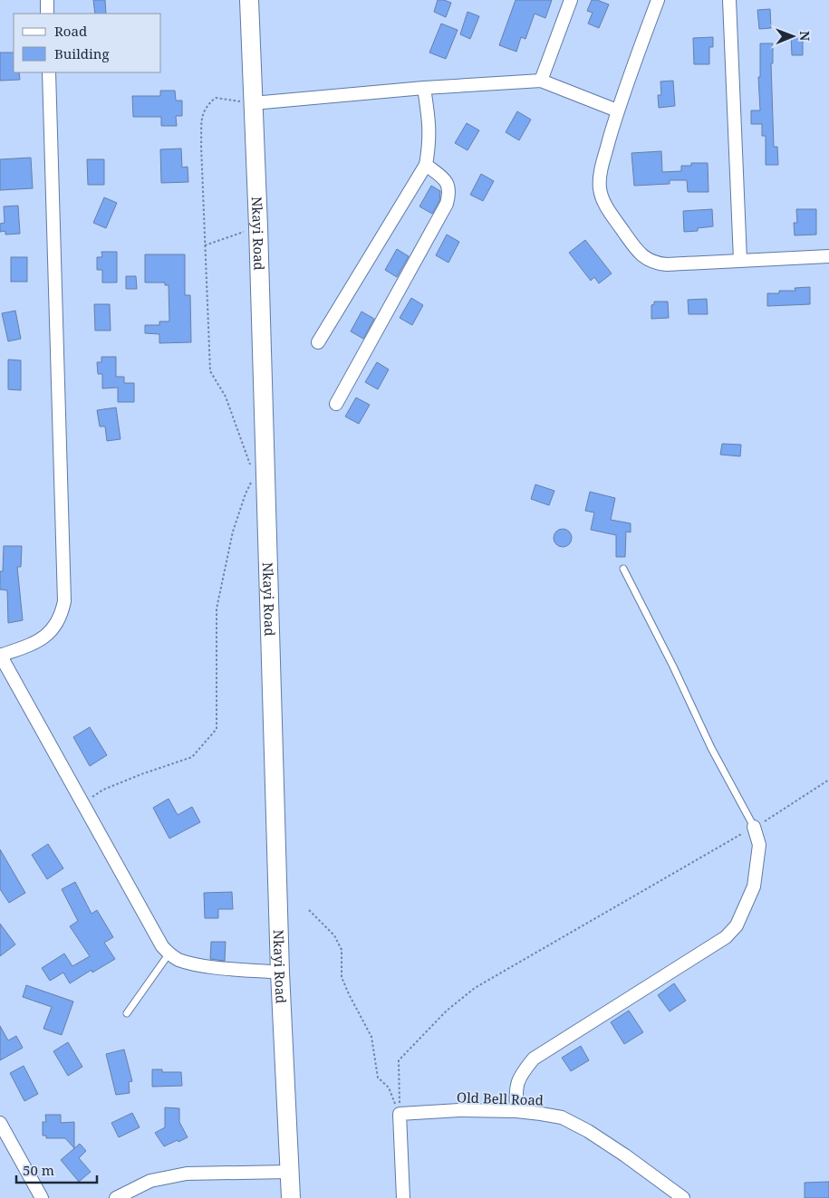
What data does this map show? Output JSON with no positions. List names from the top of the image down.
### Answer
{
  "streets": {
    "main road": ["Nkayi Road"],
    "street": ["Old Bell Road"]
  },
  "legend": ["Road", "Building"],
  "scale_bar": "50 m",
  "north": "right"
}
